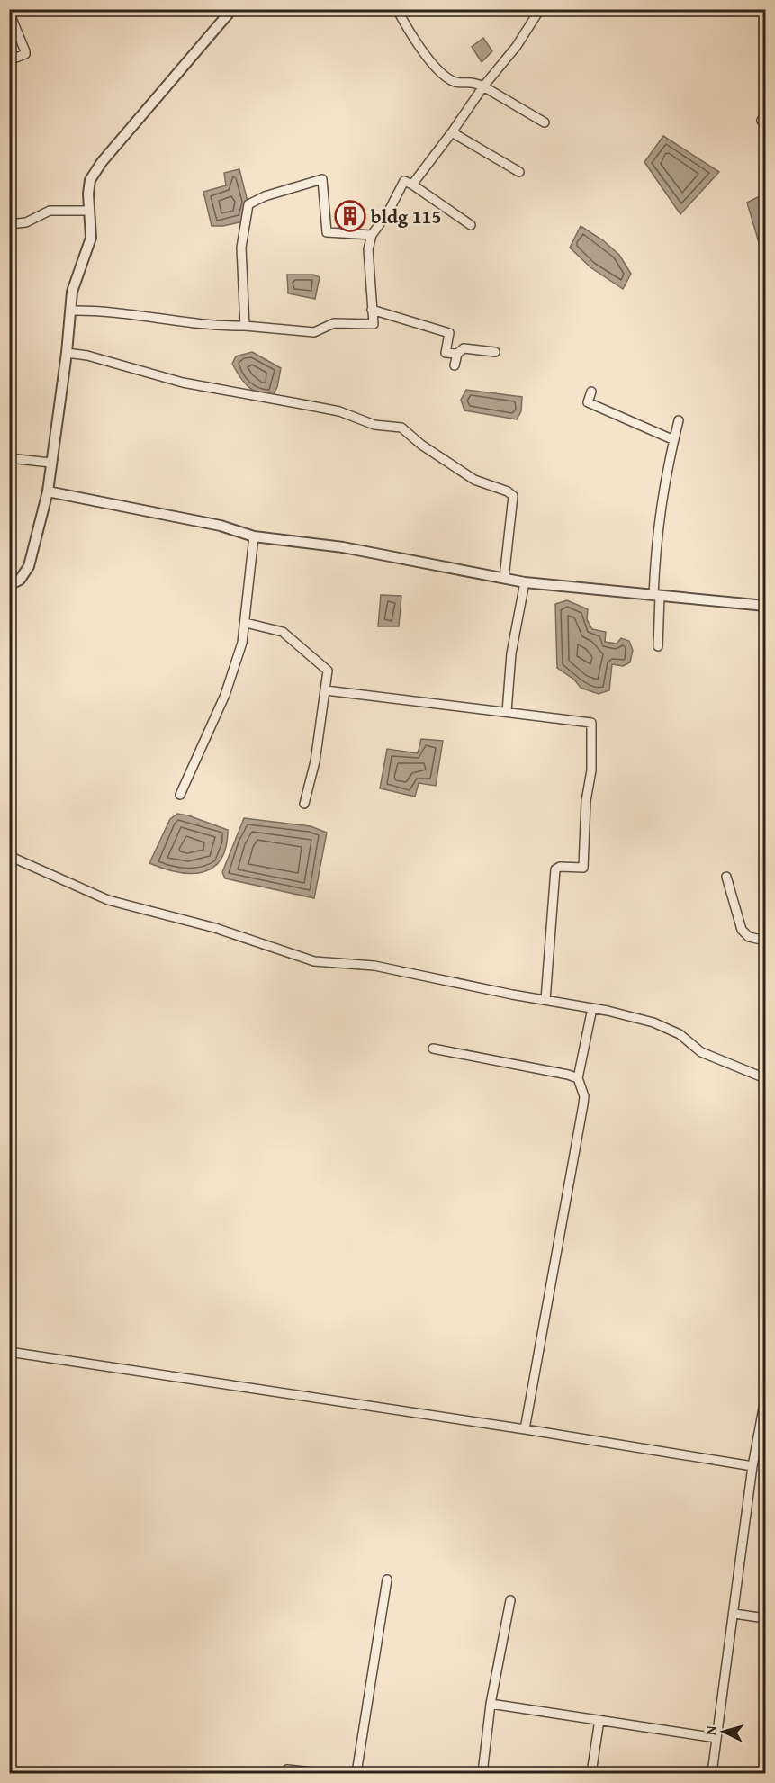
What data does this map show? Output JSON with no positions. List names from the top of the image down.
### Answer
{
  "places": {
    "building": ["bldg 115"]
  },
  "north": "left"
}
